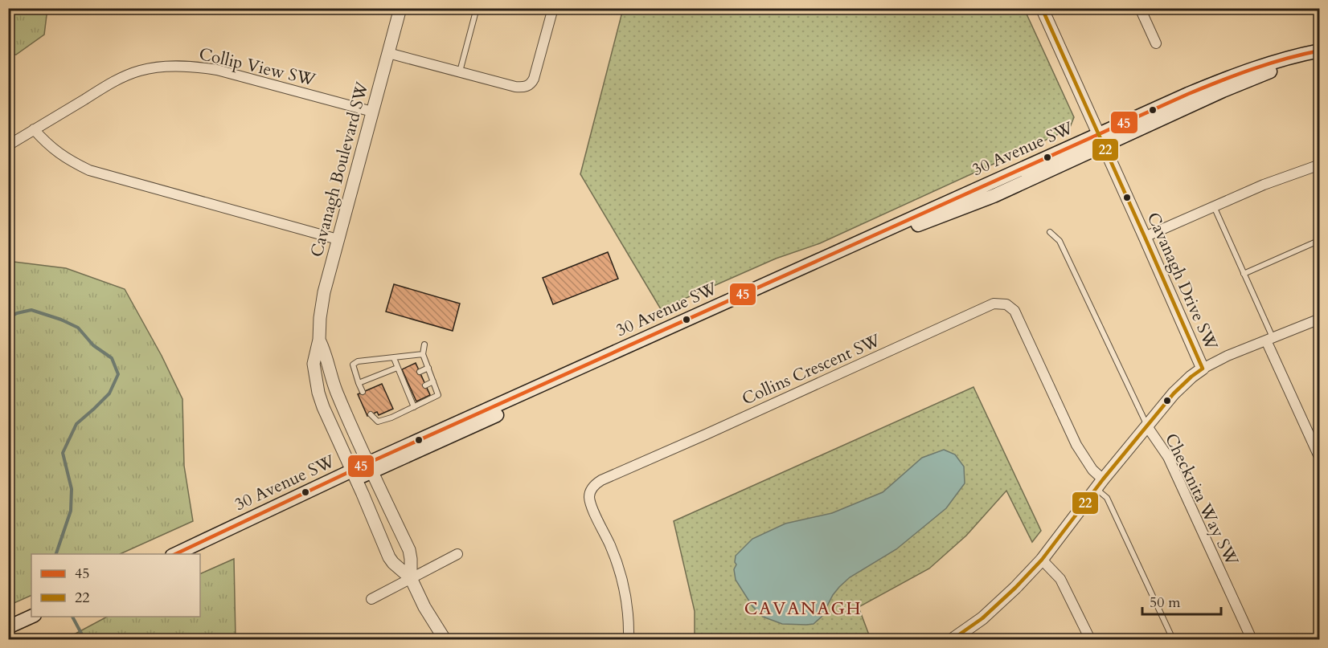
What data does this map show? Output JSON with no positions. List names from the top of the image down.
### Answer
{
  "streets": {
    "main road": ["30 Avenue SW"],
    "street": [
      "Collip View SW",
      "Cavanagh Boulevard SW",
      "Cavanagh Drive SW",
      "Collins Crescent SW",
      "Checknita Way SW"
    ]
  },
  "crossings": [
    ["Collip View SW", "Cavanagh Boulevard SW"],
    ["30 Avenue SW", "Cavanagh Drive SW"],
    ["Cavanagh Drive SW", "Collins Crescent SW"],
    ["Cavanagh Drive SW", "Checknita Way SW"]
  ],
  "districts": ["CAVANAGH"],
  "lines": ["transit line 22", "transit line 45"],
  "legend": ["45", "22"],
  "scale_bar": "50 m"
}
